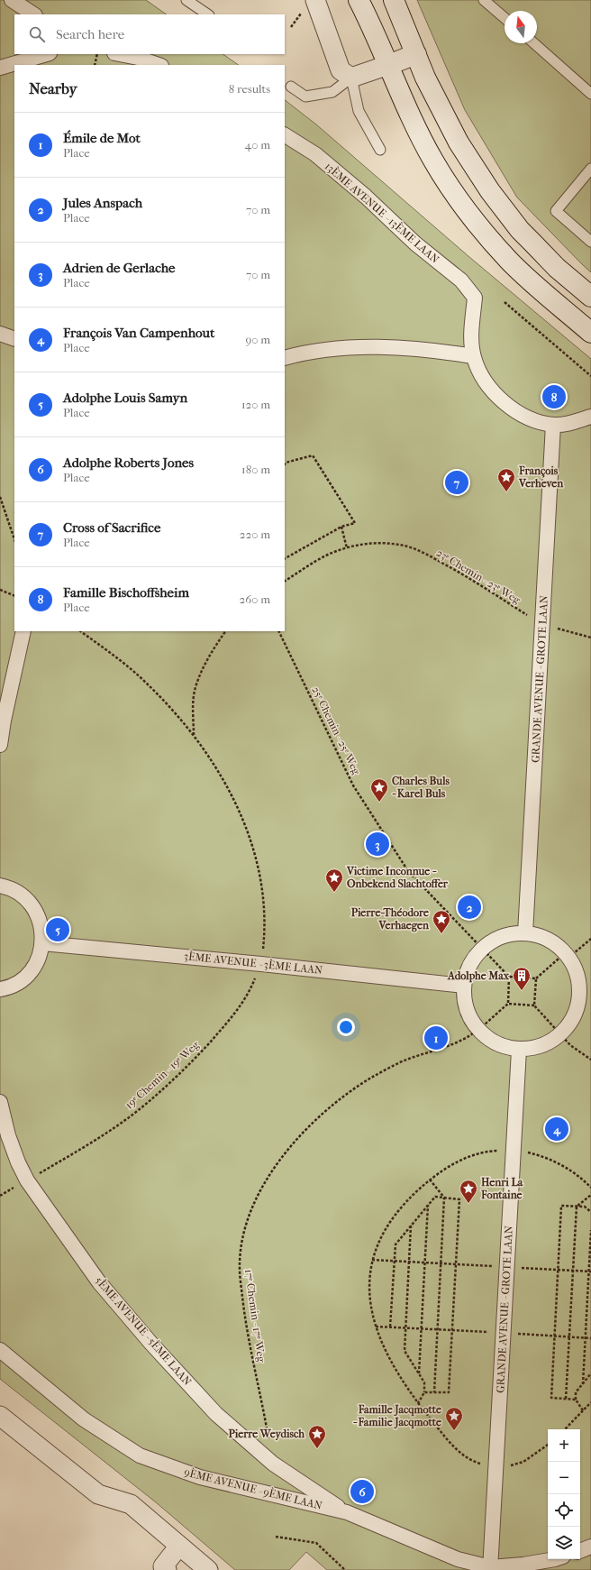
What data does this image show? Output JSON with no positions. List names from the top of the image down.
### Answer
{
  "streets": {
    "street": [
      "13ÈME AVENUE - 13ÈME LAAN",
      "GRANDE AVENUE - GROTE LAAN",
      "3ÈME AVENUE - 3ÈME LAAN",
      "5ÈME AVENUE - 5ÈME LAAN",
      "9ÈME AVENUE - 9ÈME LAAN"
    ],
    "path": [
      "23ᵉ Chemin - 23ᵉ Weg",
      "25ᵉ Chemin - 25ᵉ Weg",
      "19ᵉ Chemin - 19ᵉ Weg",
      "17ᵉ Chemin - 17ᵉ Weg"
    ]
  },
  "crossings": [
    ["23ᵉ Chemin - 23ᵉ Weg", "GRANDE AVENUE - GROTE LAAN"],
    ["GRANDE AVENUE - GROTE LAAN", "9ÈME AVENUE - 9ÈME LAAN"],
    ["3ÈME AVENUE - 3ÈME LAAN", "19ᵉ Chemin - 19ᵉ Weg"],
    ["19ᵉ Chemin - 19ᵉ Weg", "5ÈME AVENUE - 5ÈME LAAN"],
    ["17ᵉ Chemin - 17ᵉ Weg", "5ÈME AVENUE - 5ÈME LAAN"],
    ["5ÈME AVENUE - 5ÈME LAAN", "9ÈME AVENUE - 9ÈME LAAN"]
  ],
  "places": {
    "place": [
      "François Verheven",
      "Charles Buls - Karel Buls",
      "Victime Inconnue - Onbekend Slachtoffer",
      "Pierre-Théodore Verhaegen",
      "Henri La Fontaine",
      "Famille Jacqmotte - Familie Jacqmotte",
      "Pierre Weydisch"
    ],
    "building": ["Adolphe Max"]
  },
  "north": "top",
  "page": {
    "search": "Search here",
    "heading": ["Nearby", "8 results"],
    "list": [
      {
        "mark": "1",
        "name": "Émile de Mot",
        "note": "Place",
        "value": "40 m"
      },
      {
        "mark": "2",
        "name": "Jules Anspach",
        "note": "Place",
        "value": "70 m"
      },
      {
        "mark": "3",
        "name": "Adrien de Gerlache",
        "note": "Place",
        "value": "70 m"
      },
      {
        "mark": "4",
        "name": "François Van Campenhout",
        "note": "Place",
        "value": "90 m"
      },
      {
        "mark": "5",
        "name": "Adolphe Louis Samyn",
        "note": "Place",
        "value": "120 m"
      },
      {
        "mark": "6",
        "name": "Adolphe Roberts Jones",
        "note": "Place",
        "value": "180 m"
      },
      {
        "mark": "7",
        "name": "Cross of Sacrifice",
        "note": "Place",
        "value": "220 m"
      },
      {
        "mark": "8",
        "name": "Famille Bischoffsheim",
        "note": "Place",
        "value": "260 m"
      }
    ],
    "pins": [
      "8",
      "7",
      "3",
      "2",
      "5",
      "1",
      "4",
      "6"
    ],
    "map_buttons": ["+", "−"]
  }
}
